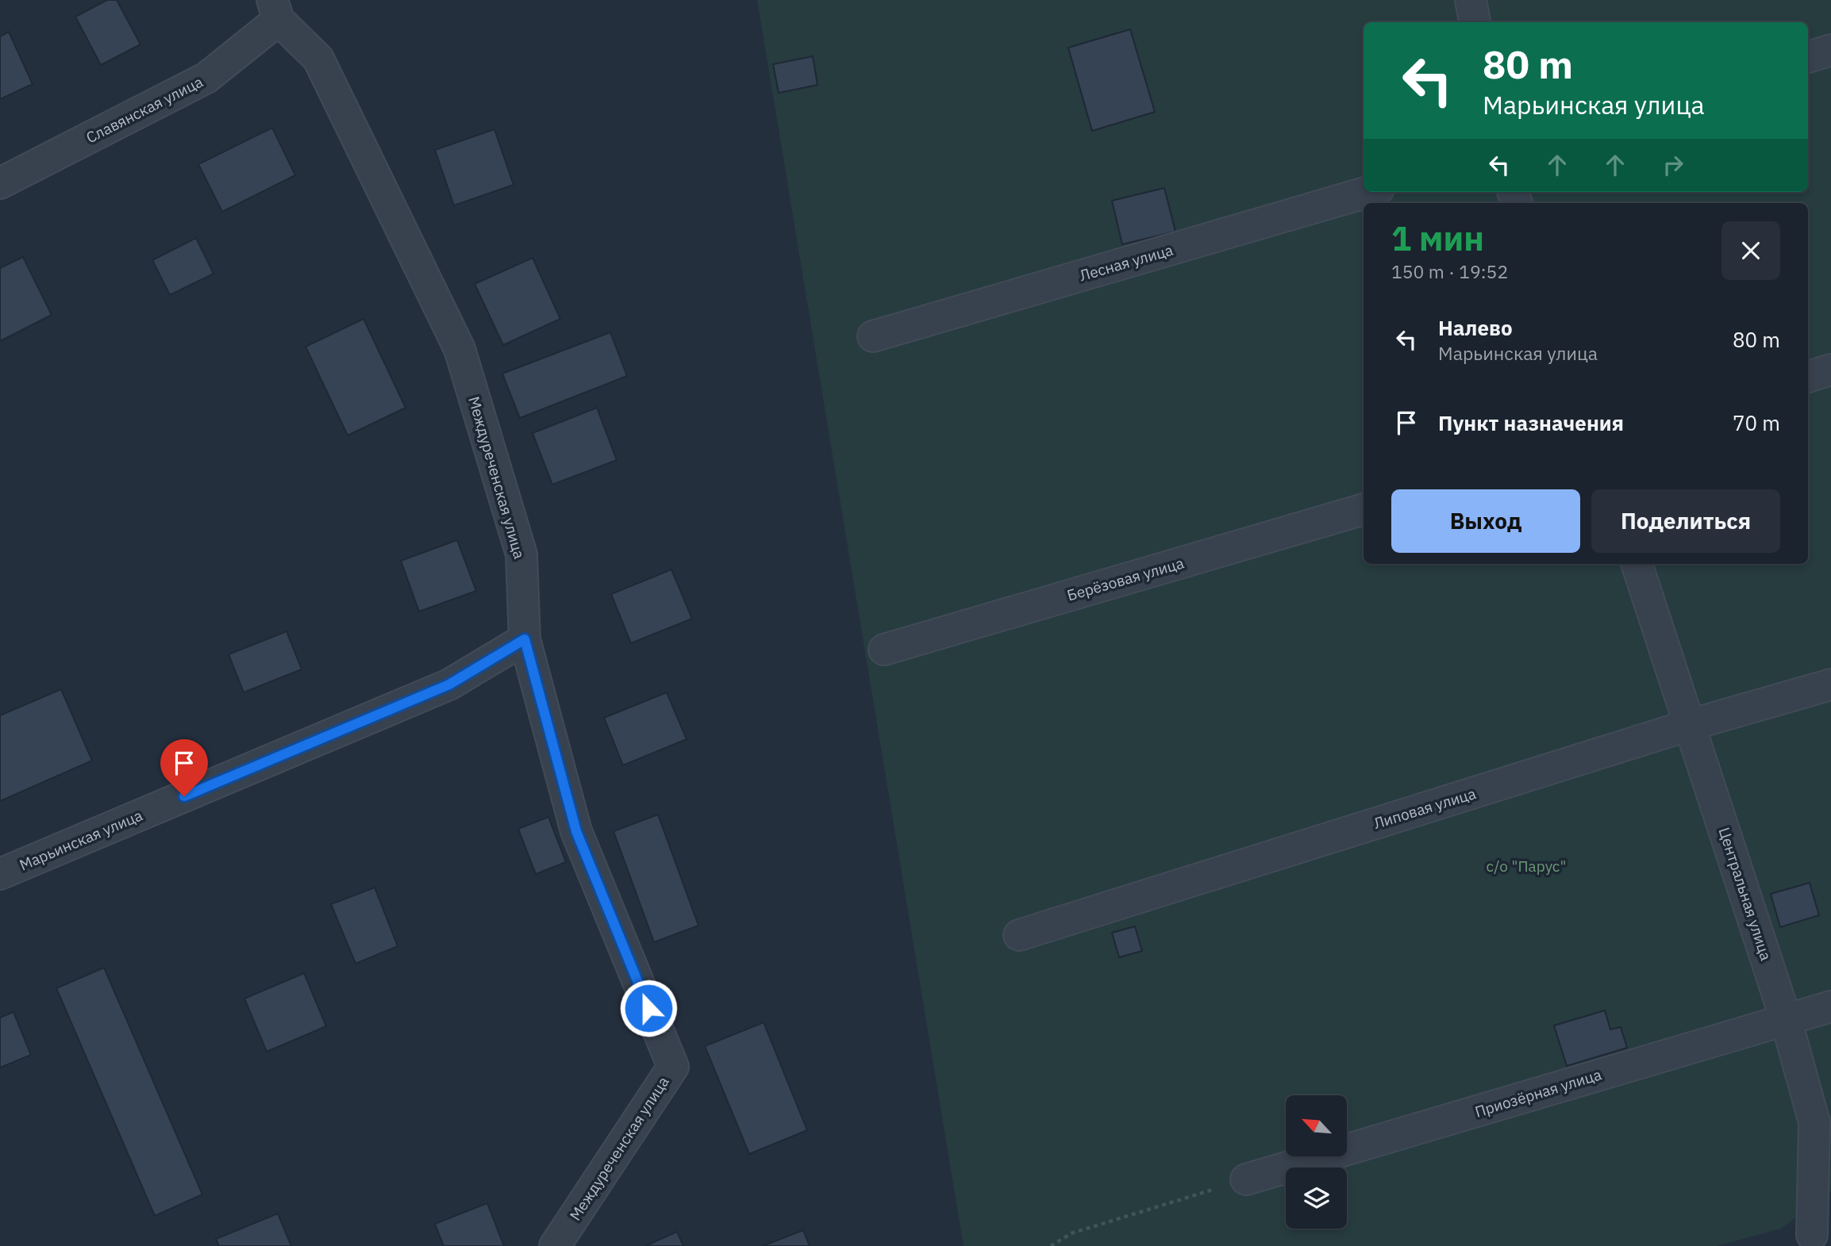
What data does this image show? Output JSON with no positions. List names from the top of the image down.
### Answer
{
  "streets": {
    "street": [
      "Славянская улица",
      "Лесная улица",
      "Междуреченская улица",
      "Берёзовая улица",
      "Липовая улица",
      "Марьинская улица",
      "Центральная улица",
      "Приозёрная улица"
    ]
  },
  "crossings": [
    ["Славянская улица", "Междуреченская улица"],
    ["Междуреченская улица", "Марьинская улица"],
    ["Липовая улица", "Центральная улица"],
    ["Центральная улица", "Приозёрная улица"]
  ],
  "parks": ["с/о \"Парус\""],
  "north": "top left",
  "page": {
    "turn": ["80 m", "Марьинская улица"],
    "heading": ["1 мин", "150 m · 19:52"],
    "list": [
      {
        "name": "Налево",
        "note": "Марьинская улица",
        "value": "80 m"
      },
      {
        "name": "Пункт назначения",
        "value": "70 m"
      }
    ],
    "buttons": ["Выход", "Поделиться"]
  }
}
